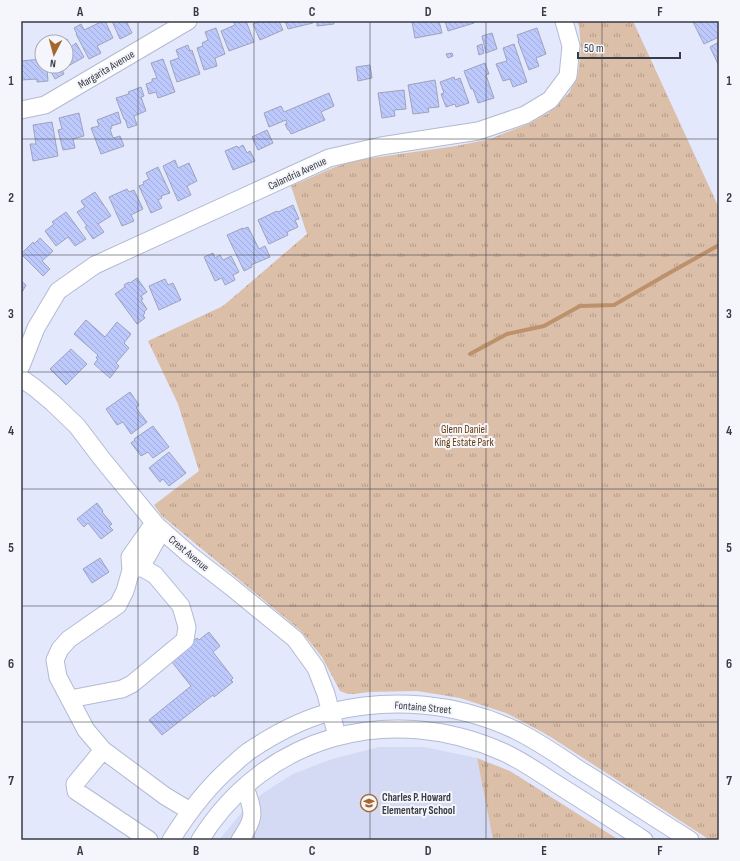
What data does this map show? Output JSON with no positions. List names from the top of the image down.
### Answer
{
  "streets": {
    "street": [
      "Margarita Avenue",
      "Calandria Avenue",
      "Crest Avenue",
      "Fontaine Street"
    ]
  },
  "crossings": [
    ["Crest Avenue", "Fontaine Street"]
  ],
  "parks": ["Glenn Daniel King Estate Park"],
  "places": {
    "school or university": ["Charles P. Howard Elementary School"]
  },
  "scale_bar": "50 m",
  "north": "bottom",
  "grid": {
    "columns": [
      "A",
      "B",
      "C",
      "D",
      "E",
      "F"
    ],
    "rows": [
      "1",
      "2",
      "3",
      "4",
      "5",
      "6",
      "7"
    ]
  }
}
